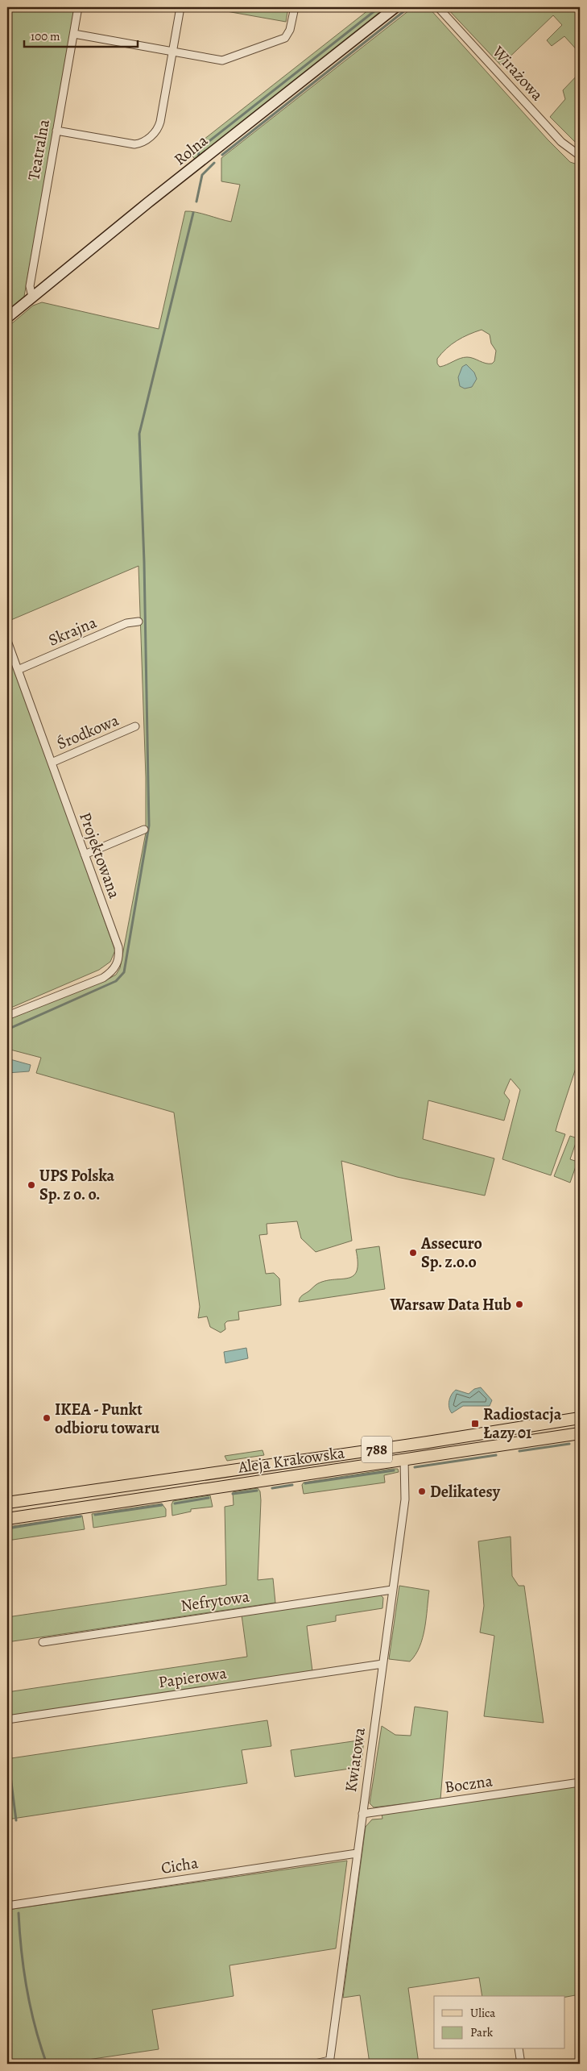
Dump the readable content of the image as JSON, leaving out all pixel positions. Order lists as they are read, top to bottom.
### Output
{
  "streets": {
    "main road": ["788", "Aleja Krakowska"],
    "street": [
      "Wirażowa",
      "Teatralna",
      "Rolna",
      "Skrajna",
      "Środkowa",
      "Projektowana",
      "Nefrytowa",
      "Papierowa",
      "Kwiatowa",
      "Boczna",
      "Cicha"
    ]
  },
  "crossings": [
    ["Teatralna", "Rolna"],
    ["Skrajna", "Projektowana"],
    ["Środkowa", "Projektowana"],
    ["Aleja Krakowska", "Kwiatowa"],
    ["Nefrytowa", "Kwiatowa"],
    ["Papierowa", "Kwiatowa"],
    ["Kwiatowa", "Boczna"],
    ["Kwiatowa", "Cicha"]
  ],
  "places": {
    "other": [
      "UPS Polska Sp. z o. o.",
      "Assecuro Sp. z.o.o",
      "Warsaw Data Hub",
      "IKEA - Punkt odbioru towaru",
      "Delikatesy"
    ],
    "transit": ["Radiostacja Łazy 01"]
  },
  "legend": ["Ulica", "Park"],
  "scale_bar": "100 m"
}
